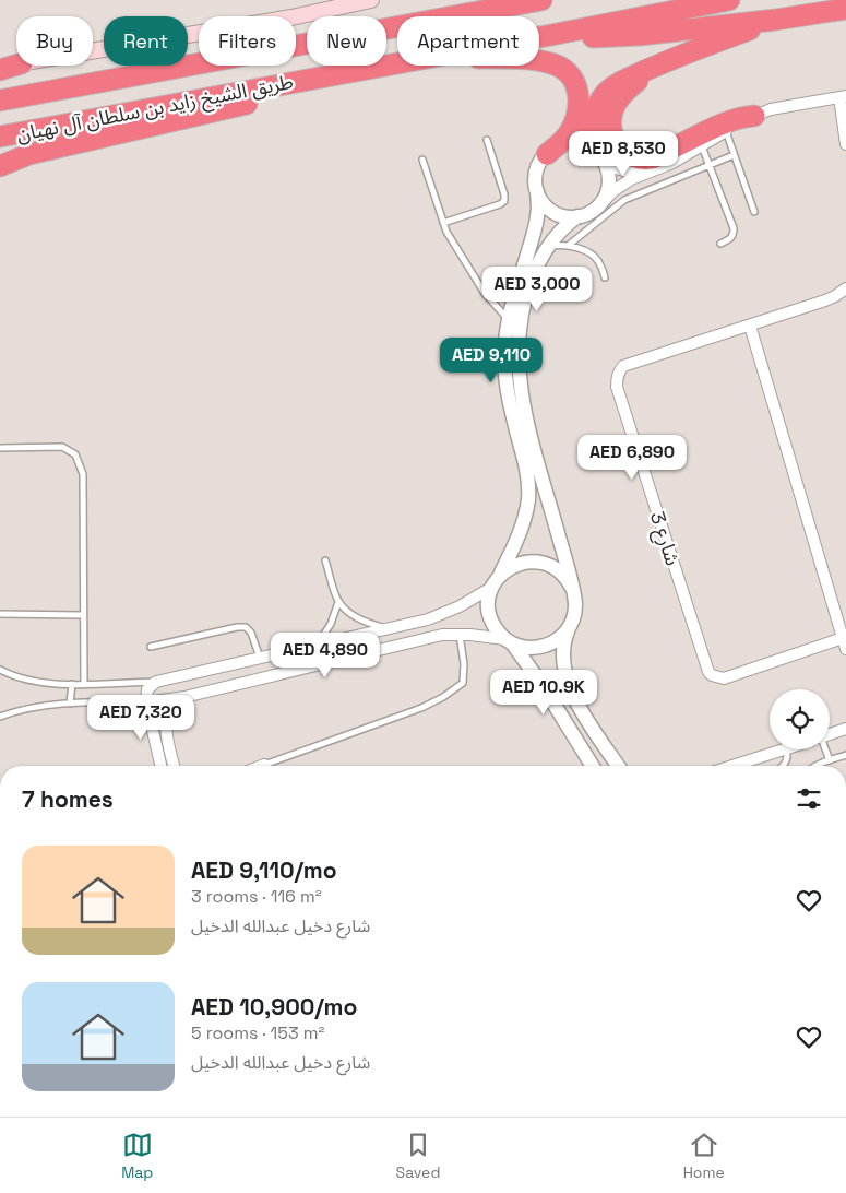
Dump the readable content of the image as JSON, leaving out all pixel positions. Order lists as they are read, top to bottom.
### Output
{
  "streets": {
    "highway": ["طريق الشيخ زايد بن سلطان آل نهيان"],
    "street": ["شارع 3"]
  },
  "page": {
    "chip": [
      "Buy",
      "Rent",
      "Filters",
      "New",
      "Apartment"
    ],
    "price": [
      "AED 8,530",
      "AED 3,000",
      "AED 9,110",
      "AED 6,890",
      "AED 4,890",
      "AED 10.9K",
      "AED 7,320"
    ],
    "heading": "7 homes",
    "list": [
      {
        "name": "AED 9,110/mo",
        "note": "3 rooms · 116 m² · شارع دخيل عبدالله الدخيل"
      },
      {
        "name": "AED 10,900/mo",
        "note": "5 rooms · 153 m² · شارع دخيل عبدالله الدخيل"
      }
    ],
    "tabs": ["Map", "Saved", "Home"]
  }
}
